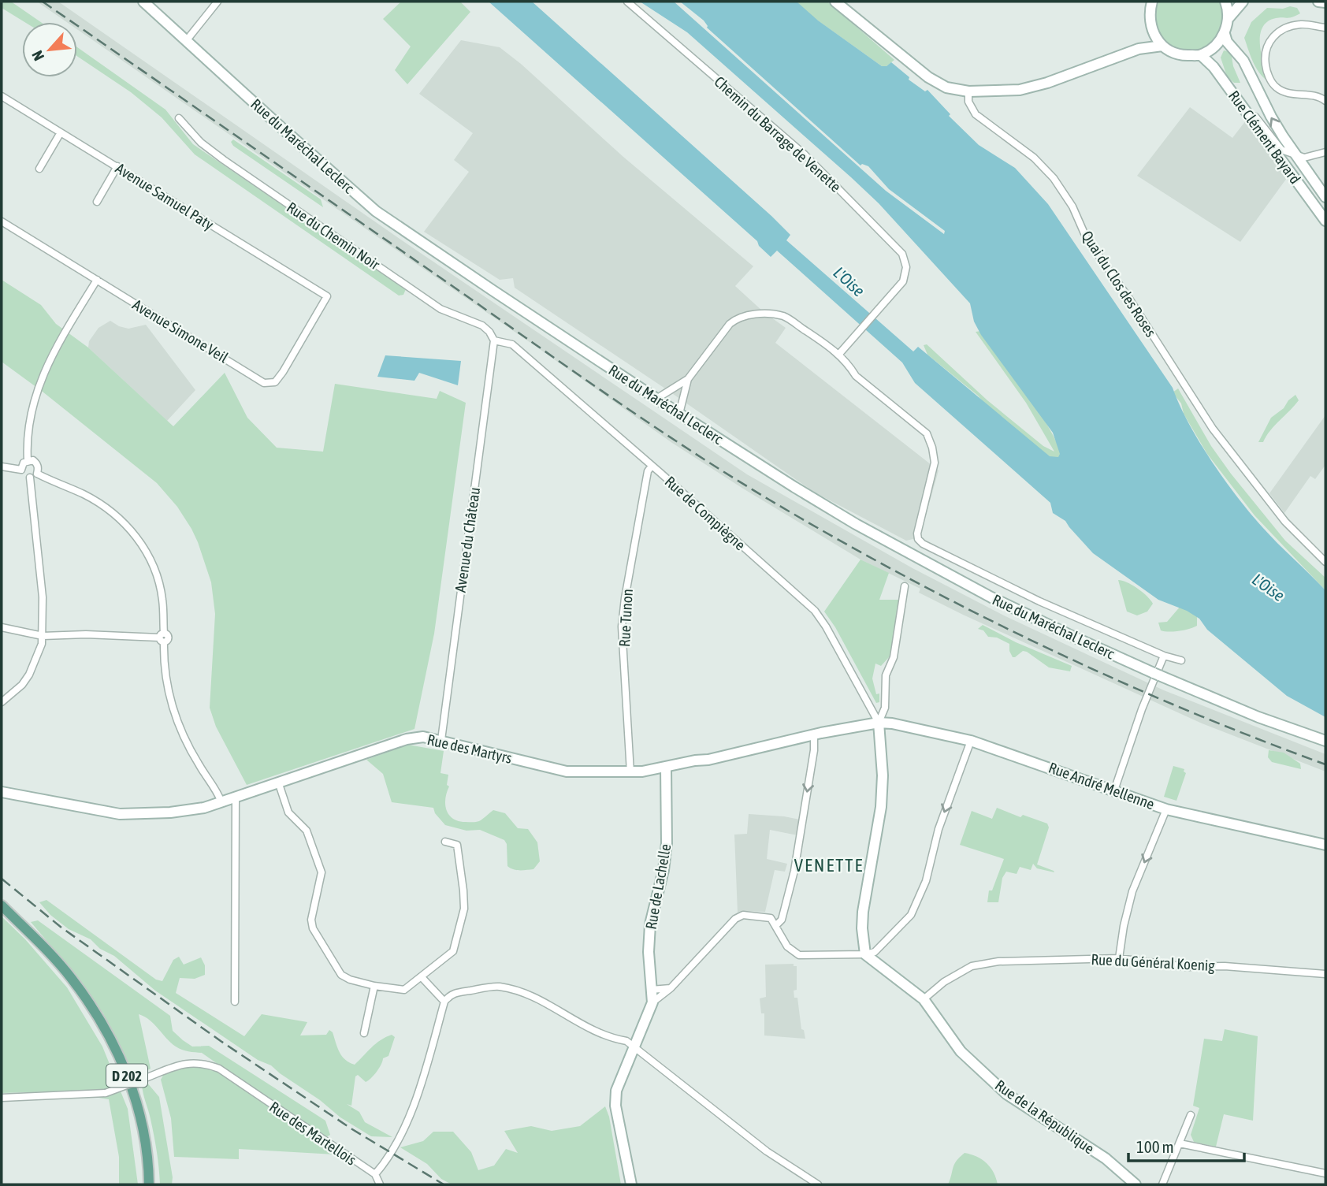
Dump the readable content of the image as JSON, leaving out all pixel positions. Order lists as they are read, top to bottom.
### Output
{
  "streets": {
    "main road": ["D 202"],
    "street": [
      "Chemin du Barrage de Venette",
      "Rue Clément Bayard",
      "Rue du Maréchal Leclerc",
      "Avenue Samuel Paty",
      "Rue du Chemin Noir",
      "Quai du Clos des Roses",
      "Avenue Simone Veil",
      "Rue de Compiègne",
      "Avenue du Château",
      "Rue Tunon",
      "Rue des Martyrs",
      "Rue André Mellenne",
      "Rue de Lachelle",
      "Rue du Général Koenig",
      "Rue de la République",
      "Rue des Martellois"
    ]
  },
  "crossings": [
    ["Avenue Samuel Paty", "Avenue Simone Veil"],
    ["Rue du Chemin Noir", "Rue de Compiègne"],
    ["Rue du Chemin Noir", "Avenue du Château"],
    ["Rue de Compiègne", "Avenue du Château"],
    ["Rue de Compiègne", "Rue Tunon"],
    ["Rue de Compiègne", "Rue des Martyrs"],
    ["Rue de Compiègne", "Rue André Mellenne"],
    ["Avenue du Château", "Rue des Martyrs"],
    ["Rue Tunon", "Rue des Martyrs"],
    ["Rue des Martyrs", "Rue André Mellenne"],
    ["Rue des Martyrs", "Rue de Lachelle"],
    ["Rue du Général Koenig", "Rue de la République"]
  ],
  "districts": ["VENETTE"],
  "water": ["L'Oise"],
  "scale_bar": "100 m",
  "north": "bottom left"
}
